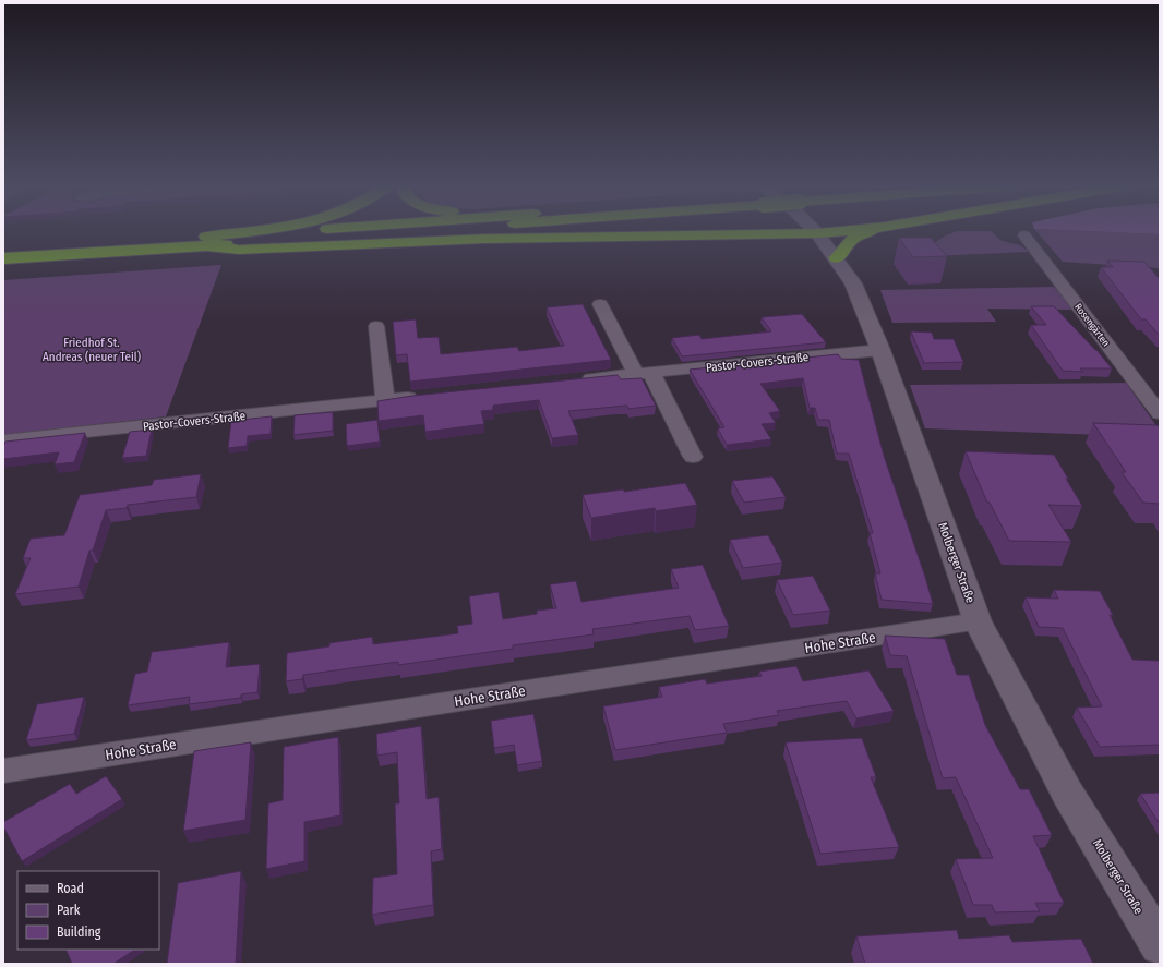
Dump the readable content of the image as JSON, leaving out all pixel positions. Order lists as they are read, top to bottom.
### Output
{
  "streets": {
    "street": [
      "Rosengärten",
      "Pastor-Covers-Straße",
      "Molberger Straße",
      "Hohe Straße"
    ]
  },
  "crossings": [
    ["Pastor-Covers-Straße", "Molberger Straße"],
    ["Molberger Straße", "Hohe Straße"]
  ],
  "parks": ["Friedhof St. Andreas (neuer Teil)"],
  "legend": ["Road", "Park", "Building"]
}
